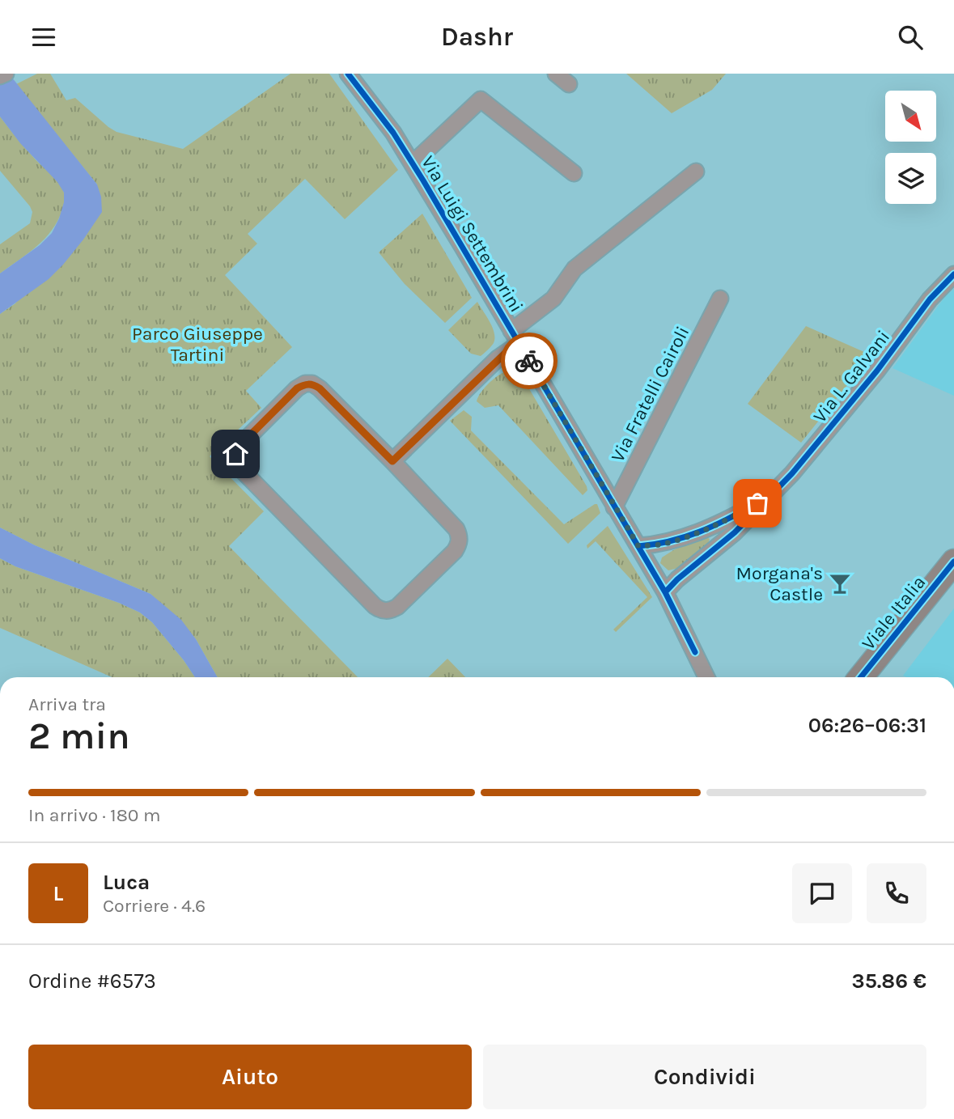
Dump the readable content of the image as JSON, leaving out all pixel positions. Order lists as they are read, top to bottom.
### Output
{
  "streets": {
    "main road": ["Viale Italia"],
    "street": ["Via Luigi Settembrini", "Via L. Galvani", "Via Fratelli Cairoli"]
  },
  "crossings": [
    ["Via Luigi Settembrini", "Via L. Galvani"],
    ["Via Luigi Settembrini", "Via Fratelli Cairoli"]
  ],
  "parks": ["Parco Giuseppe Tartini"],
  "places": {
    "bar": ["Morgana's Castle"]
  },
  "north": "bottom right",
  "page": {
    "header": "Dashr",
    "heading": ["2 min", "Arriva tra", "06:26–06:31"],
    "panel": [
      "Luca",
      "Corriere · 4.6",
      "Ordine #6573",
      "35.86 €"
    ],
    "bar": "In arrivo · 180 m",
    "round": "L",
    "buttons": ["Aiuto", "Condividi"]
  }
}
